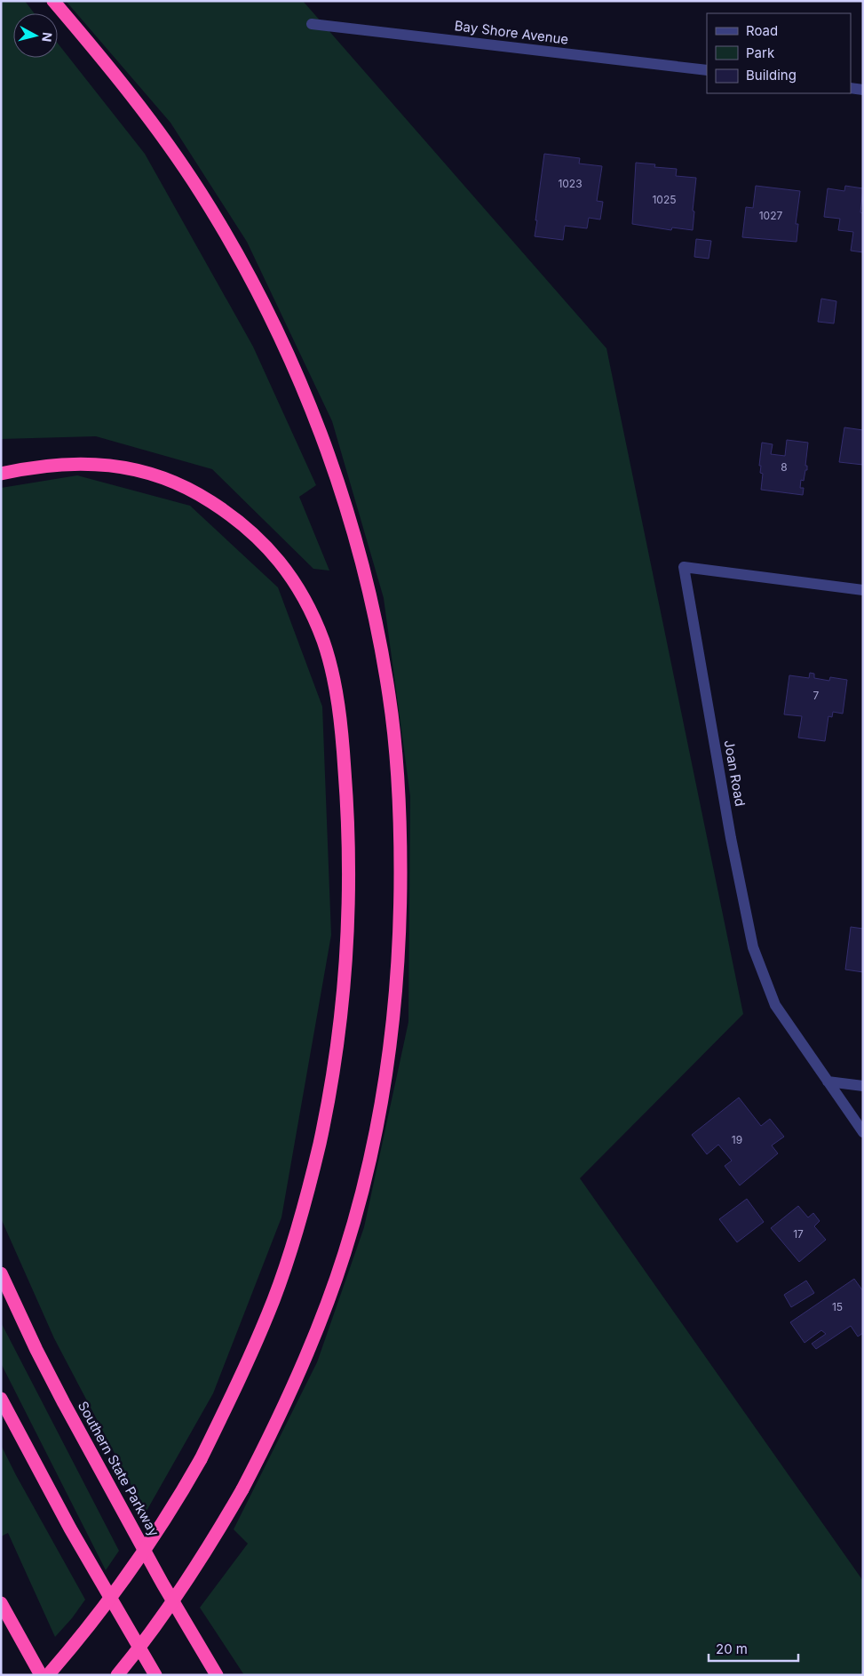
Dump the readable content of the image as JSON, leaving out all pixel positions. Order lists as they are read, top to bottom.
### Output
{
  "streets": {
    "highway": ["Southern State Parkway"],
    "street": ["Bay Shore Avenue", "Joan Road"]
  },
  "house_numbers": [
    "1023",
    "1025",
    "1027",
    "8",
    "7",
    "19",
    "17",
    "15"
  ],
  "legend": ["Road", "Park", "Building"],
  "scale_bar": "20 m",
  "north": "right"
}
